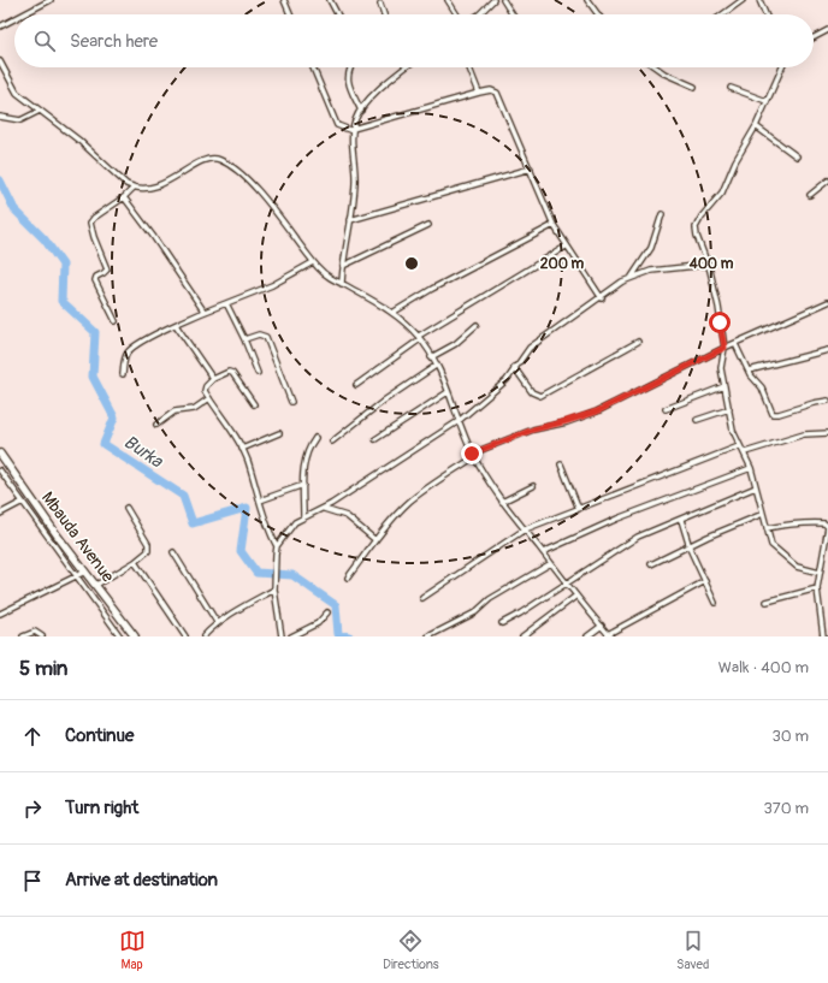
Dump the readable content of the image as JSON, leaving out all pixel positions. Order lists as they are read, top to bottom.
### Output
{
  "streets": {
    "street": ["Mbauda Avenue"]
  },
  "water": ["Burka"],
  "page": {
    "search": "Search here",
    "heading": ["5 min", "Walk · 400 m"],
    "list": [
      ["Continue", "30 m"],
      ["Turn right", "370 m"],
      "Arrive at destination"
    ],
    "nav": ["Map", "Directions", "Saved"]
  },
  "rings": ["200 m", "400 m"]
}
